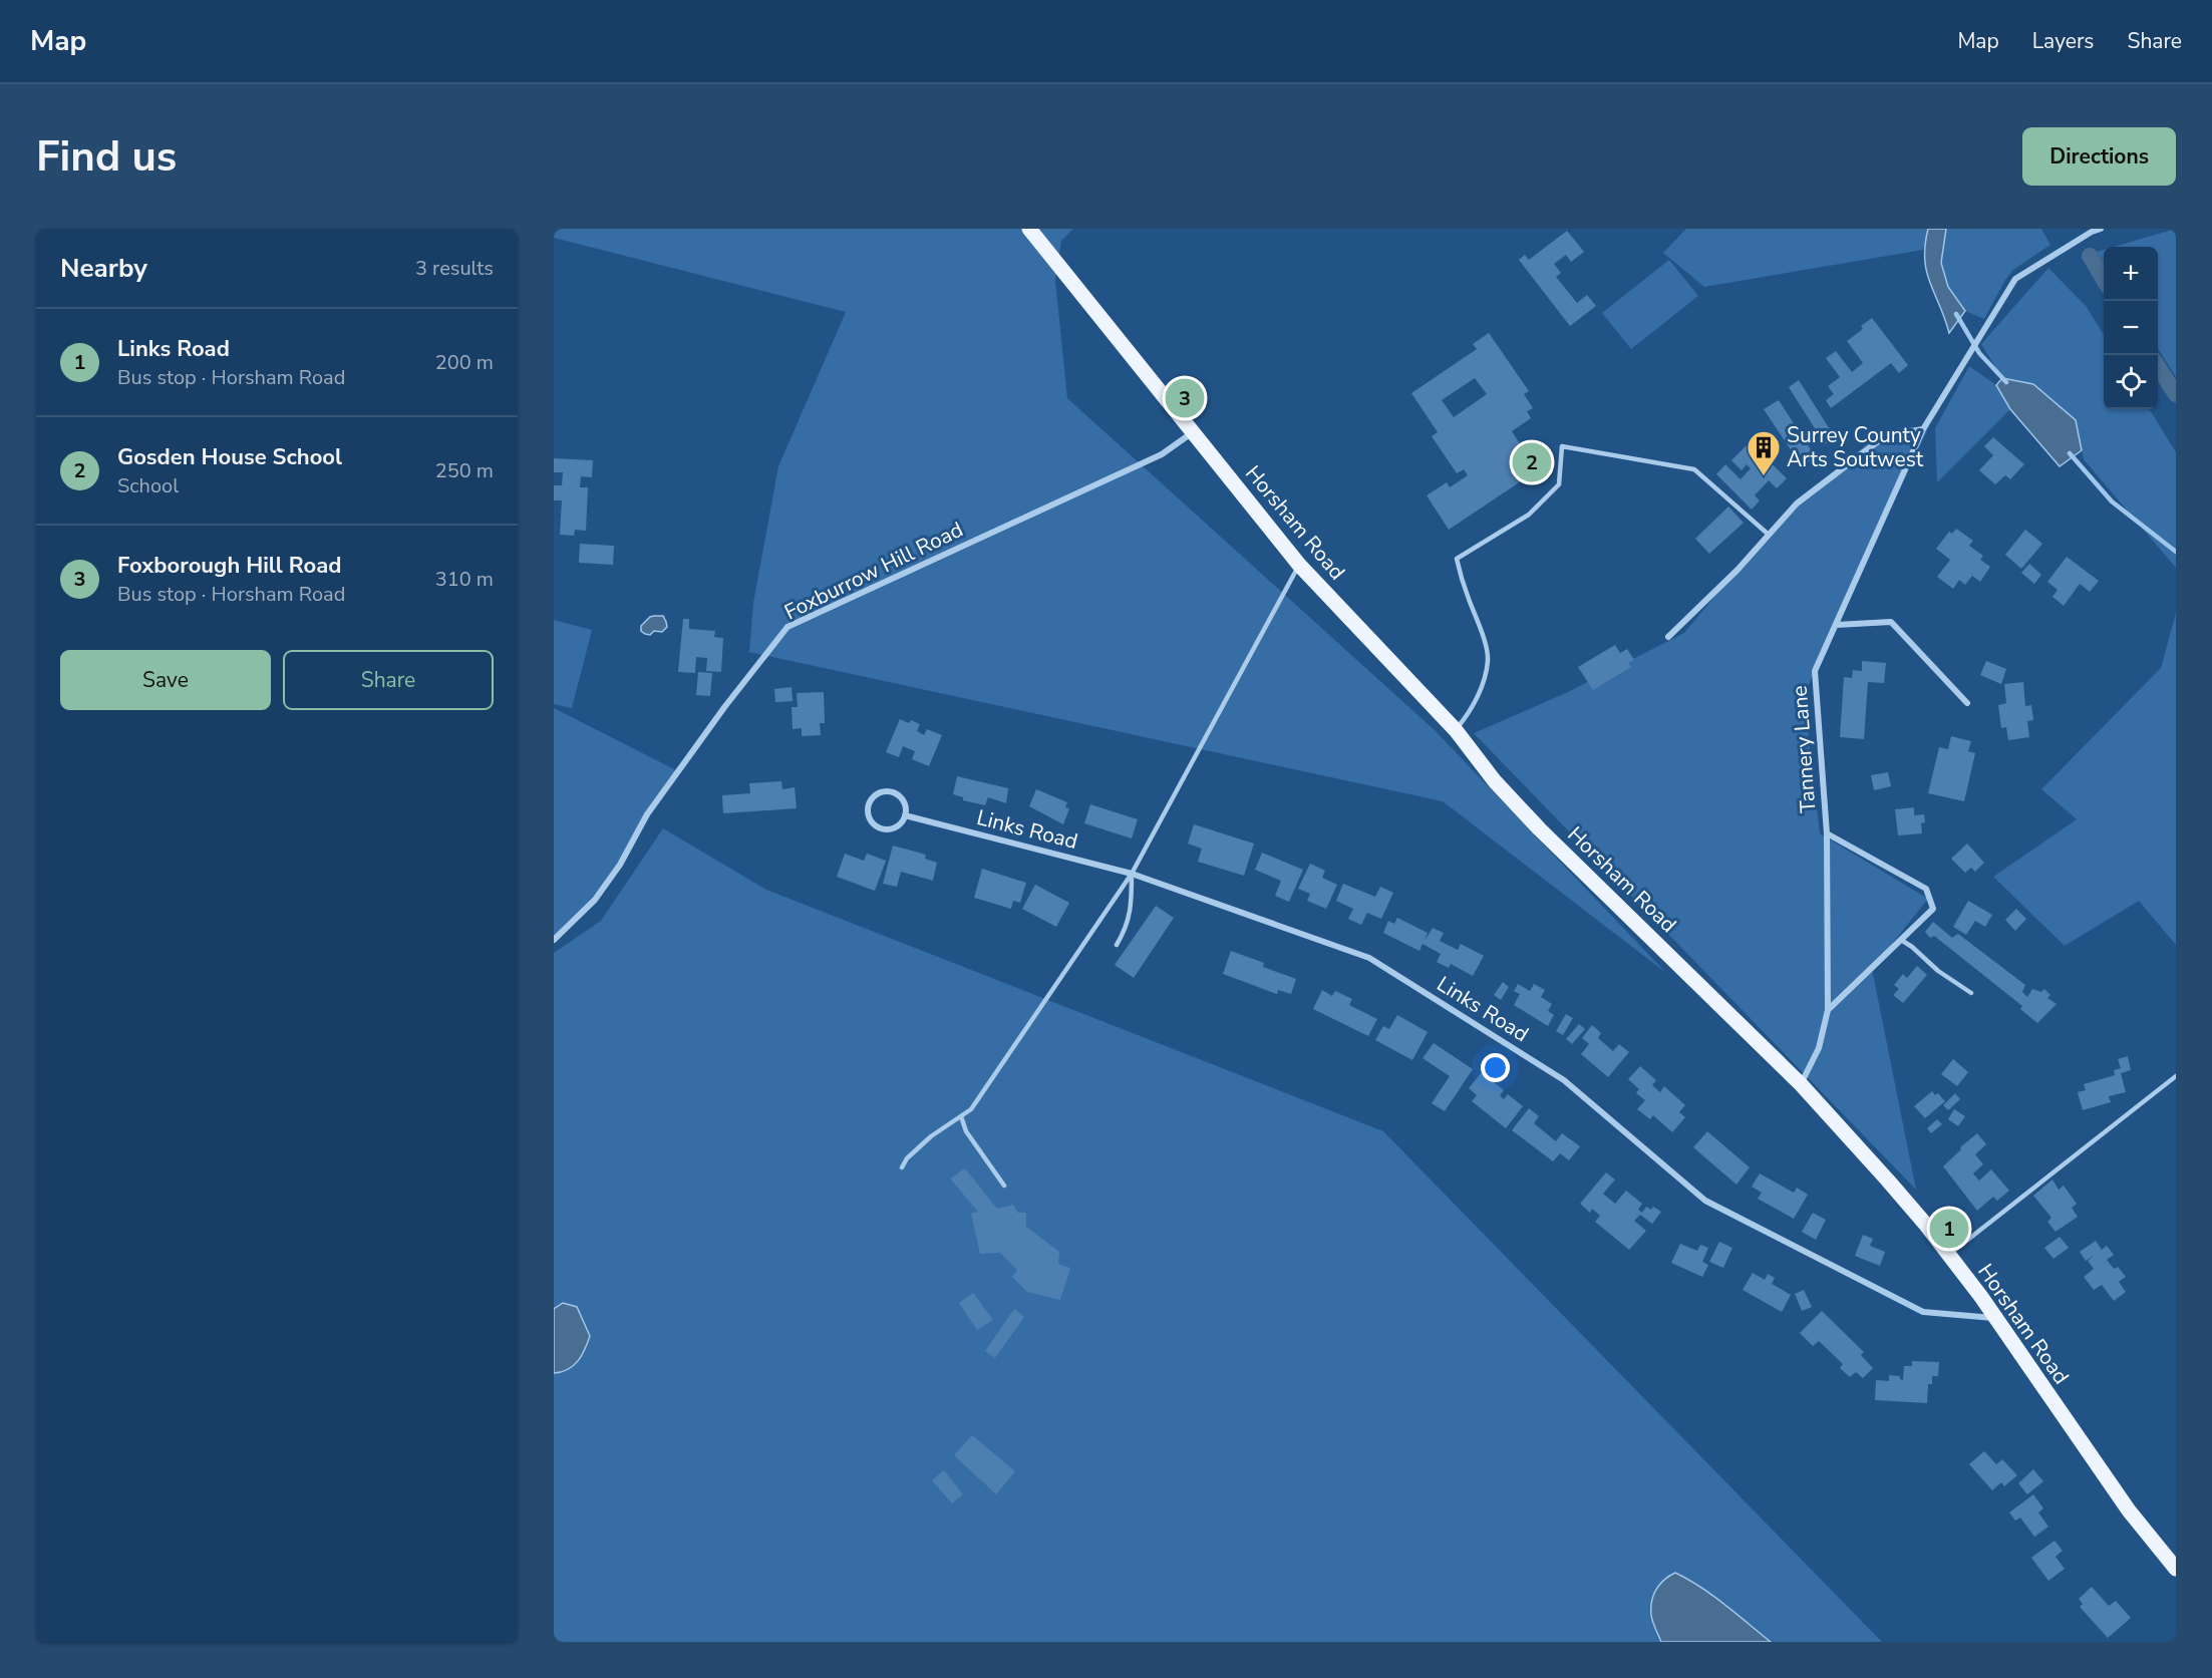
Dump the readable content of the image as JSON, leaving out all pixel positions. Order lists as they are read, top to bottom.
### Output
{
  "streets": {
    "main road": ["Horsham Road"],
    "street": ["Foxburrow Hill Road", "Tannery Lane", "Links Road"]
  },
  "crossings": [
    ["Horsham Road", "Foxburrow Hill Road"],
    ["Horsham Road", "Tannery Lane"],
    ["Horsham Road", "Links Road"]
  ],
  "places": {
    "building": ["Surrey County Arts Soutwest"]
  },
  "page": {
    "header": "Map",
    "nav": ["Map", "Layers", "Share"],
    "buttons": [
      "Directions",
      ["Save", "Share"]
    ],
    "title": "Find us",
    "heading": ["Nearby", "3 results"],
    "map_buttons": ["+", "−"],
    "list": [
      {
        "mark": "1",
        "name": "Links Road",
        "note": "Bus stop · Horsham Road",
        "value": "200 m"
      },
      {
        "mark": "2",
        "name": "Gosden House School",
        "note": "School",
        "value": "250 m"
      },
      {
        "mark": "3",
        "name": "Foxborough Hill Road",
        "note": "Bus stop · Horsham Road",
        "value": "310 m"
      }
    ],
    "pins": ["3", "2", "1"]
  }
}
